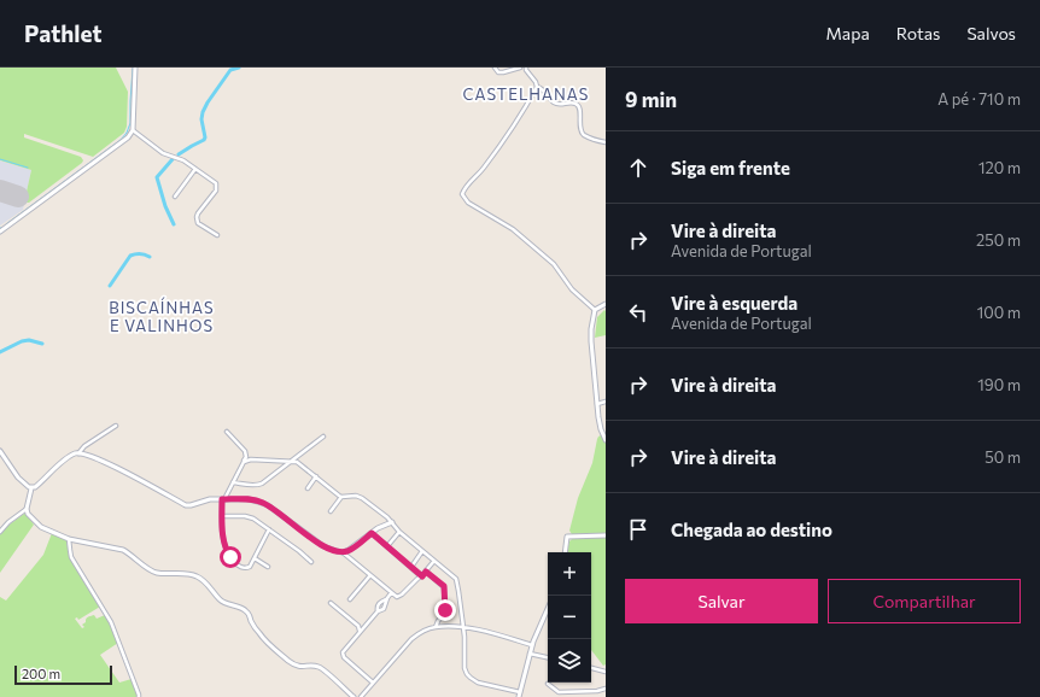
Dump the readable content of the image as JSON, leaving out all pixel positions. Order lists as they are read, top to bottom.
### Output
{
  "districts": ["CASTELHANAS", "BISCAÍNHAS E VALINHOS"],
  "scale_bar": "200 m",
  "page": {
    "header": "Pathlet",
    "nav": ["Mapa", "Rotas", "Salvos"],
    "heading": ["9 min", "A pé · 710 m"],
    "list": [
      ["Siga em frente", "120 m"],
      ["Vire à direita", "Avenida de Portugal", "250 m"],
      ["Vire à esquerda", "Avenida de Portugal", "100 m"],
      ["Vire à direita", "190 m"],
      ["Vire à direita", "50 m"],
      "Chegada ao destino"
    ],
    "map_buttons": ["+", "−"],
    "buttons": ["Salvar", "Compartilhar"],
    "scale": "200 m"
  }
}
